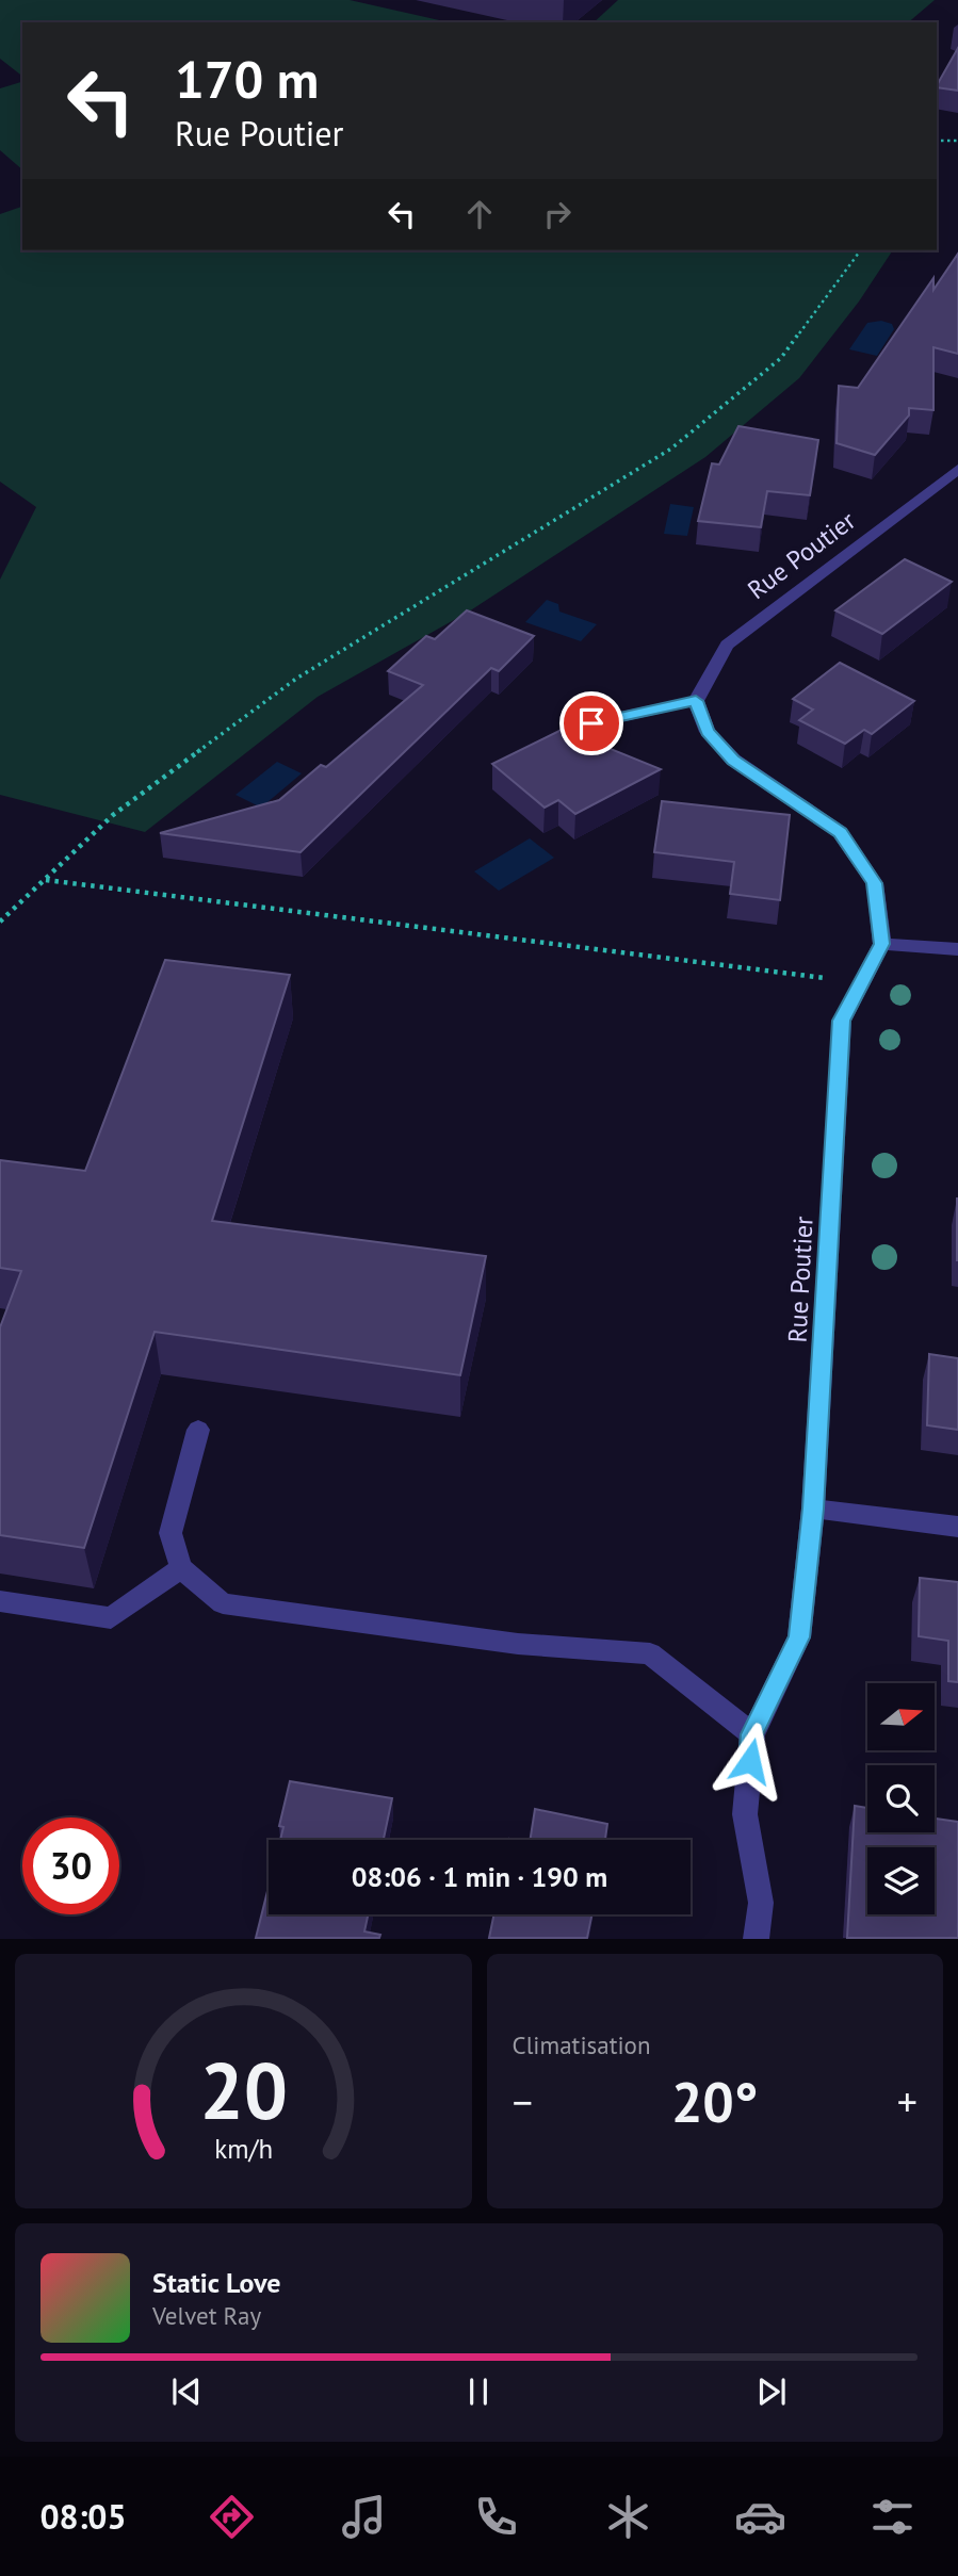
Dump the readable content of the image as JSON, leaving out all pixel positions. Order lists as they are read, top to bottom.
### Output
{
  "streets": {
    "street": ["Rue Poutier"]
  },
  "north": "right",
  "page": {
    "turn": ["170 m", "Rue Poutier"],
    "limit": "30",
    "trip": "08:06 · 1 min · 190 m",
    "tile": "Climatisation",
    "heat": ["−", "20°", "+"],
    "song": ["Static Love", "Velvet Ray"],
    "tabs": "08:05",
    "gauge": ["20", "km/h"]
  }
}
